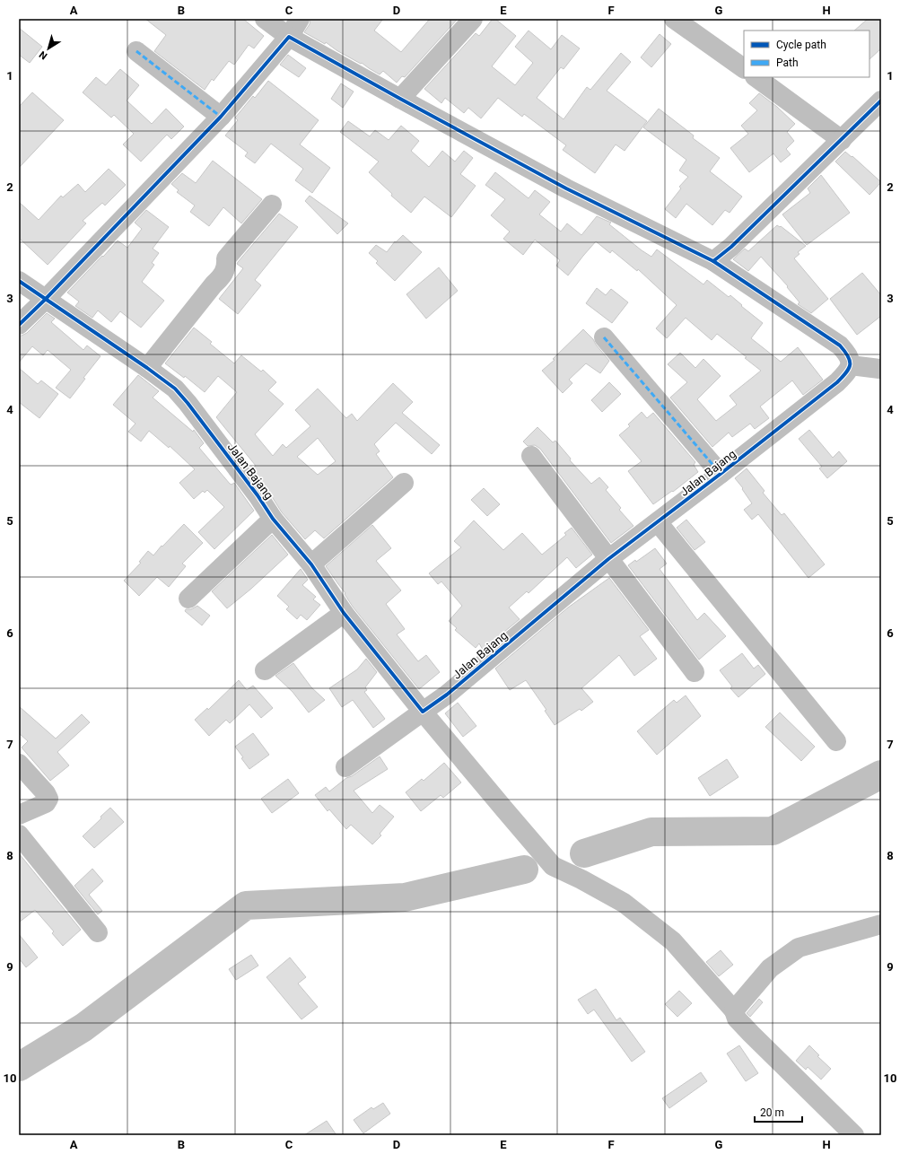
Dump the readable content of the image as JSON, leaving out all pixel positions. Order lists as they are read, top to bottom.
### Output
{
  "streets": {
    "street": ["Jalan Bajang"]
  },
  "legend": ["Cycle path", "Path"],
  "scale_bar": "20 m",
  "north": "bottom left",
  "grid": {
    "columns": [
      "A",
      "B",
      "C",
      "D",
      "E",
      "F",
      "G",
      "H"
    ],
    "rows": [
      "1",
      "2",
      "3",
      "4",
      "5",
      "6",
      "7",
      "8",
      "9",
      "10"
    ]
  }
}
